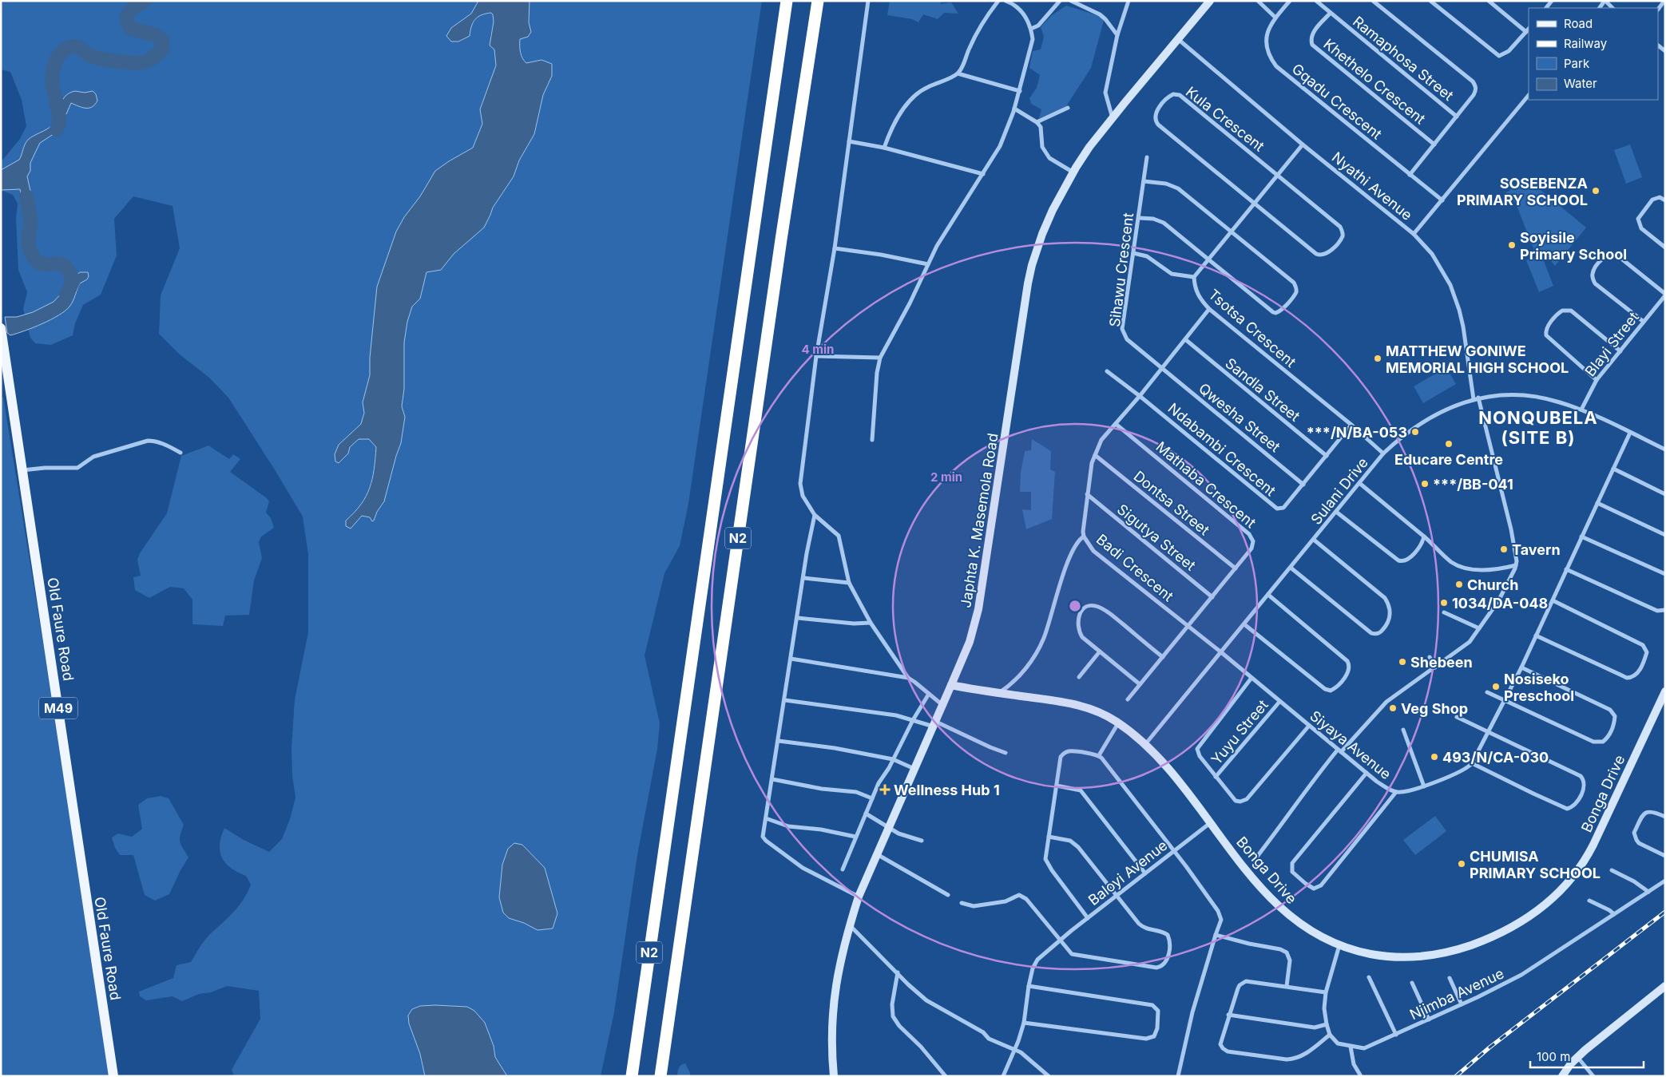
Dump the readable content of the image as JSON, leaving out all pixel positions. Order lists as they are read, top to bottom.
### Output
{
  "streets": {
    "highway": ["N2"],
    "main road": [
      "Japhta K. Masemola Road",
      "Old Faure Road",
      "M49",
      "Bonga Drive"
    ],
    "street": [
      "Ramaphosa Street",
      "Khethelo Crescent",
      "Gqadu Crescent",
      "Kula Crescent",
      "Nyathi Avenue",
      "Sihawu Crescent",
      "Tsotsa Crescent",
      "Blayi Street",
      "Sandla Street",
      "Qwesha Street",
      "Ndabambi Crescent",
      "Mathaba Crescent",
      "Sulani Drive",
      "Dontsa Street",
      "Sigutya Street",
      "Badi Crescent",
      "Yuyu Street",
      "Siyaya Avenue",
      "Baloyi Avenue",
      "Njimba Avenue"
    ]
  },
  "crossings": [
    ["Ramaphosa Street", "Khethelo Crescent"],
    ["Nyathi Avenue", "Sulani Drive"],
    ["Nyathi Avenue", "Japhta K. Masemola Road"],
    ["Sihawu Crescent", "Qwesha Street"],
    ["Sihawu Crescent", "Badi Crescent"],
    ["Tsotsa Crescent", "Ndabambi Crescent"],
    ["Tsotsa Crescent", "Sulani Drive"],
    ["Tsotsa Crescent", "Badi Crescent"],
    ["Blayi Street", "Sulani Drive"],
    ["Sandla Street", "Ndabambi Crescent"],
    ["Sandla Street", "Badi Crescent"],
    ["Qwesha Street", "Ndabambi Crescent"],
    ["Qwesha Street", "Badi Crescent"],
    ["Ndabambi Crescent", "Badi Crescent"],
    ["Mathaba Crescent", "Dontsa Street"],
    ["Mathaba Crescent", "Sigutya Street"],
    ["Mathaba Crescent", "Badi Crescent"],
    ["Sulani Drive", "Badi Crescent"],
    ["Sulani Drive", "Siyaya Avenue"],
    ["Sulani Drive", "Bonga Drive"],
    ["Dontsa Street", "Badi Crescent"],
    ["Japhta K. Masemola Road", "Bonga Drive"],
    ["Sigutya Street", "Badi Crescent"],
    ["Badi Crescent", "Siyaya Avenue"],
    ["Yuyu Street", "Siyaya Avenue"],
    ["Bonga Drive", "Baloyi Avenue"]
  ],
  "districts": ["NONQUBELA (SITE B)"],
  "places": {
    "other": [
      "SOSEBENZA PRIMARY SCHOOL",
      "Soyisile Primary School",
      "MATTHEW GONIWE MEMORIAL HIGH SCHOOL",
      "***/N/BA-053",
      "Educare Centre",
      "***/BB-041",
      "Tavern",
      "Church",
      "1034/DA-048",
      "Shebeen",
      "Nosiseko Preschool",
      "Veg Shop",
      "493/N/CA-030",
      "CHUMISA PRIMARY SCHOOL"
    ],
    "health": ["Wellness Hub 1"]
  },
  "legend": [
    "Road",
    "Railway",
    "Park",
    "Water"
  ],
  "scale_bar": "100 m",
  "rings": ["4 min", "2 min"]
}
